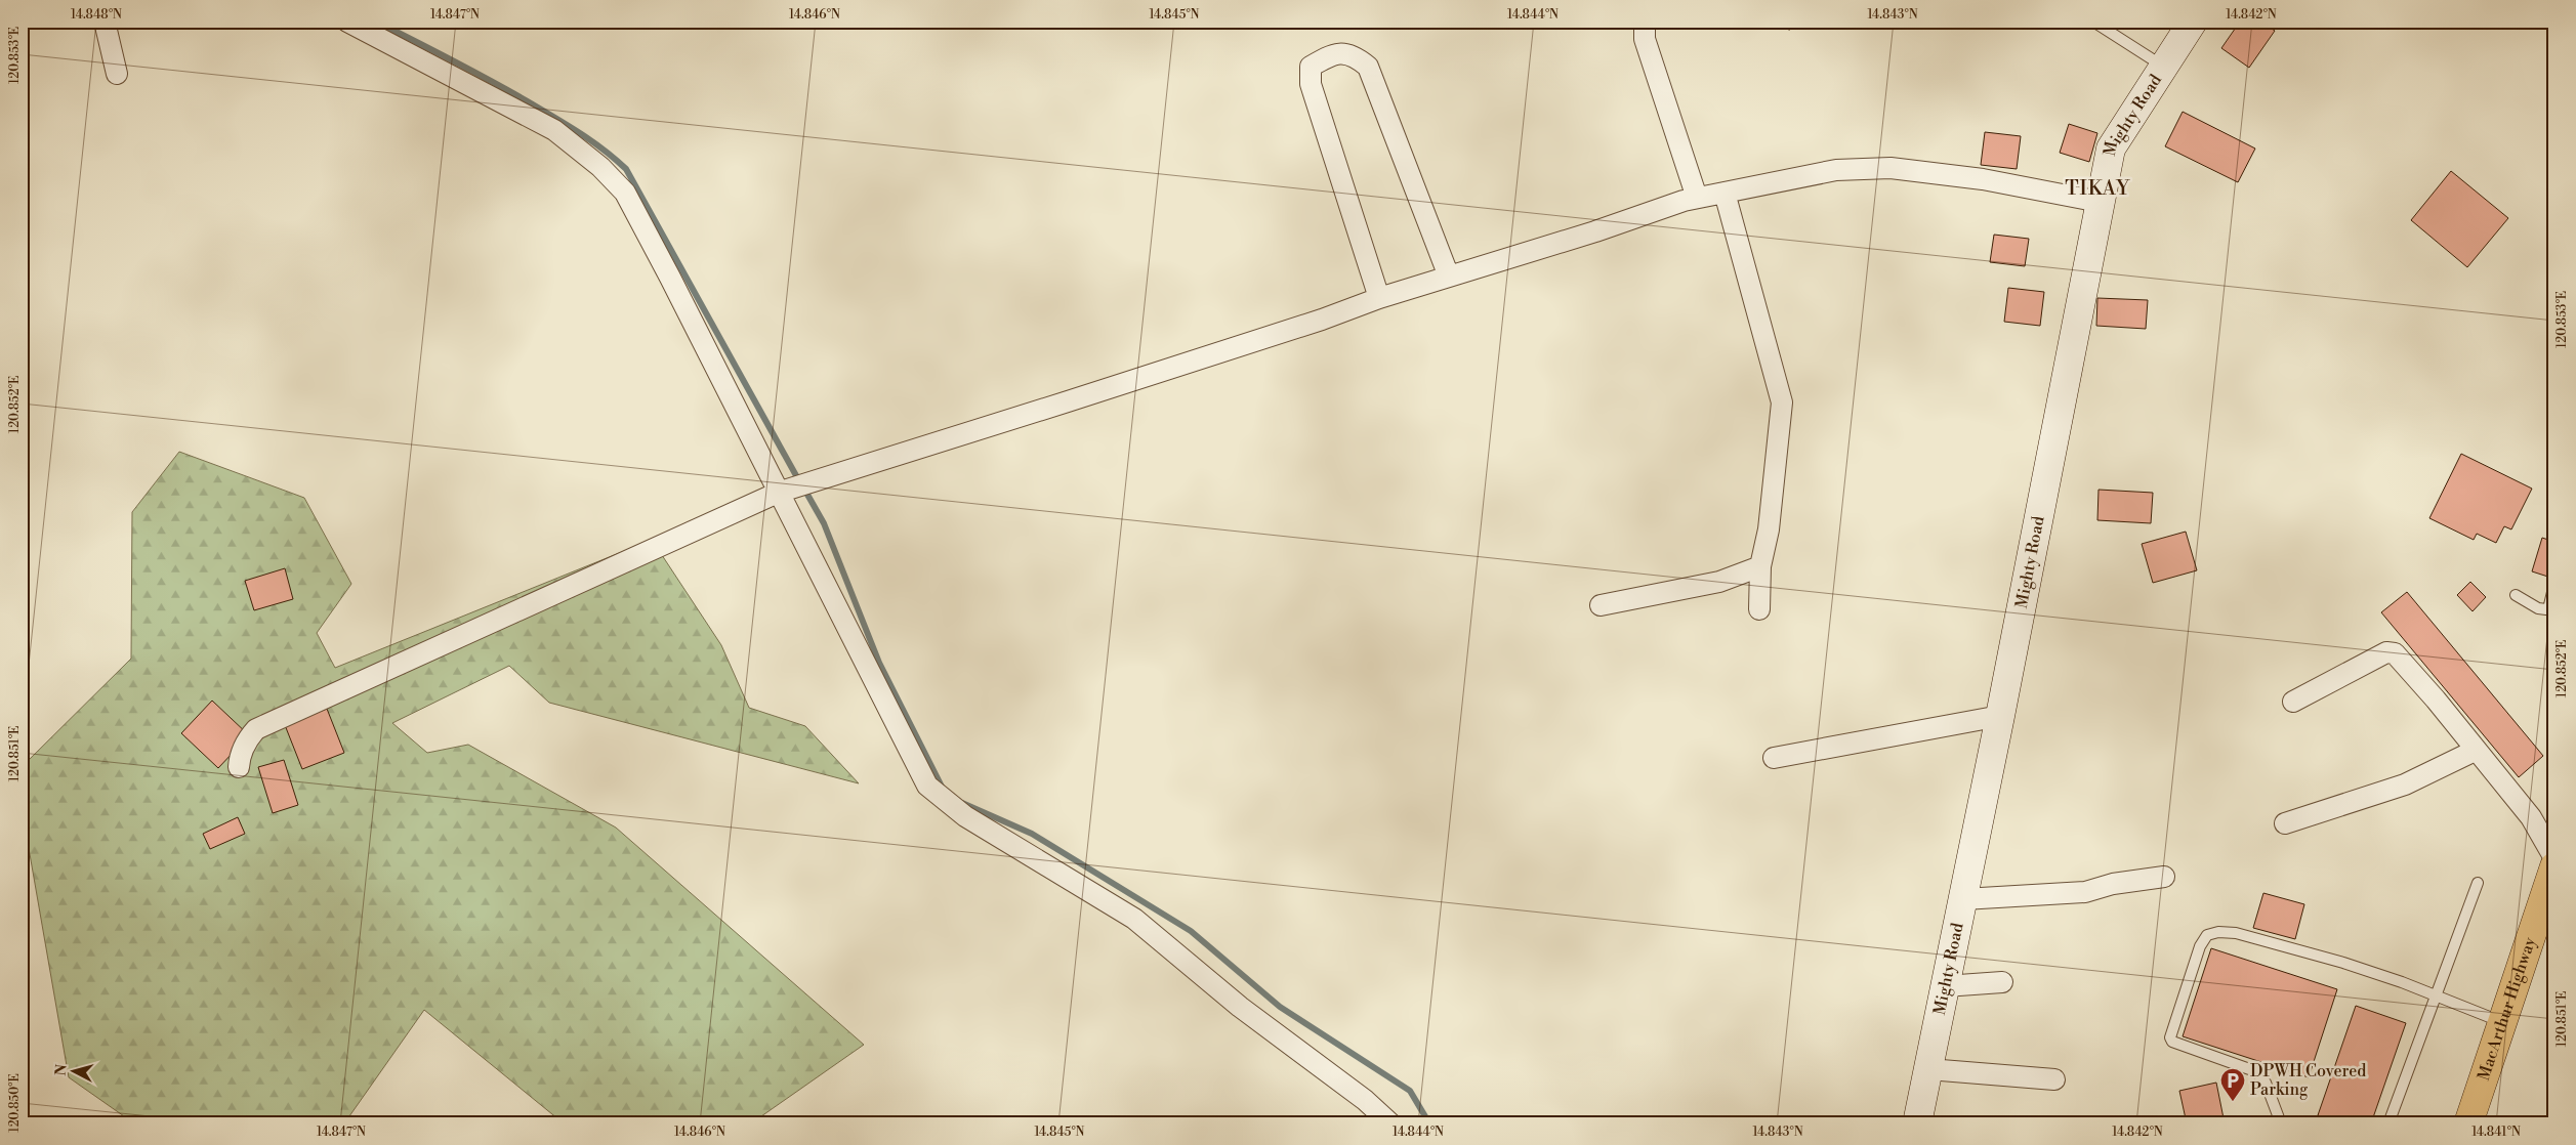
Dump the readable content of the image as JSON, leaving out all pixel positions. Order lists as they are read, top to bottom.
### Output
{
  "streets": {
    "highway": ["MacArthur Highway"],
    "street": ["Mighty Road"]
  },
  "districts": ["TIKAY"],
  "places": {
    "parking": ["DPWH Covered Parking"]
  },
  "north": "left",
  "coordinates": [
    "14.848°N",
    "14.847°N",
    "14.846°N",
    "14.845°N",
    "14.844°N",
    "14.843°N",
    "14.842°N",
    "120.853°E",
    "120.852°E",
    "120.851°E",
    "120.850°E",
    "14.841°N"
  ]
}
